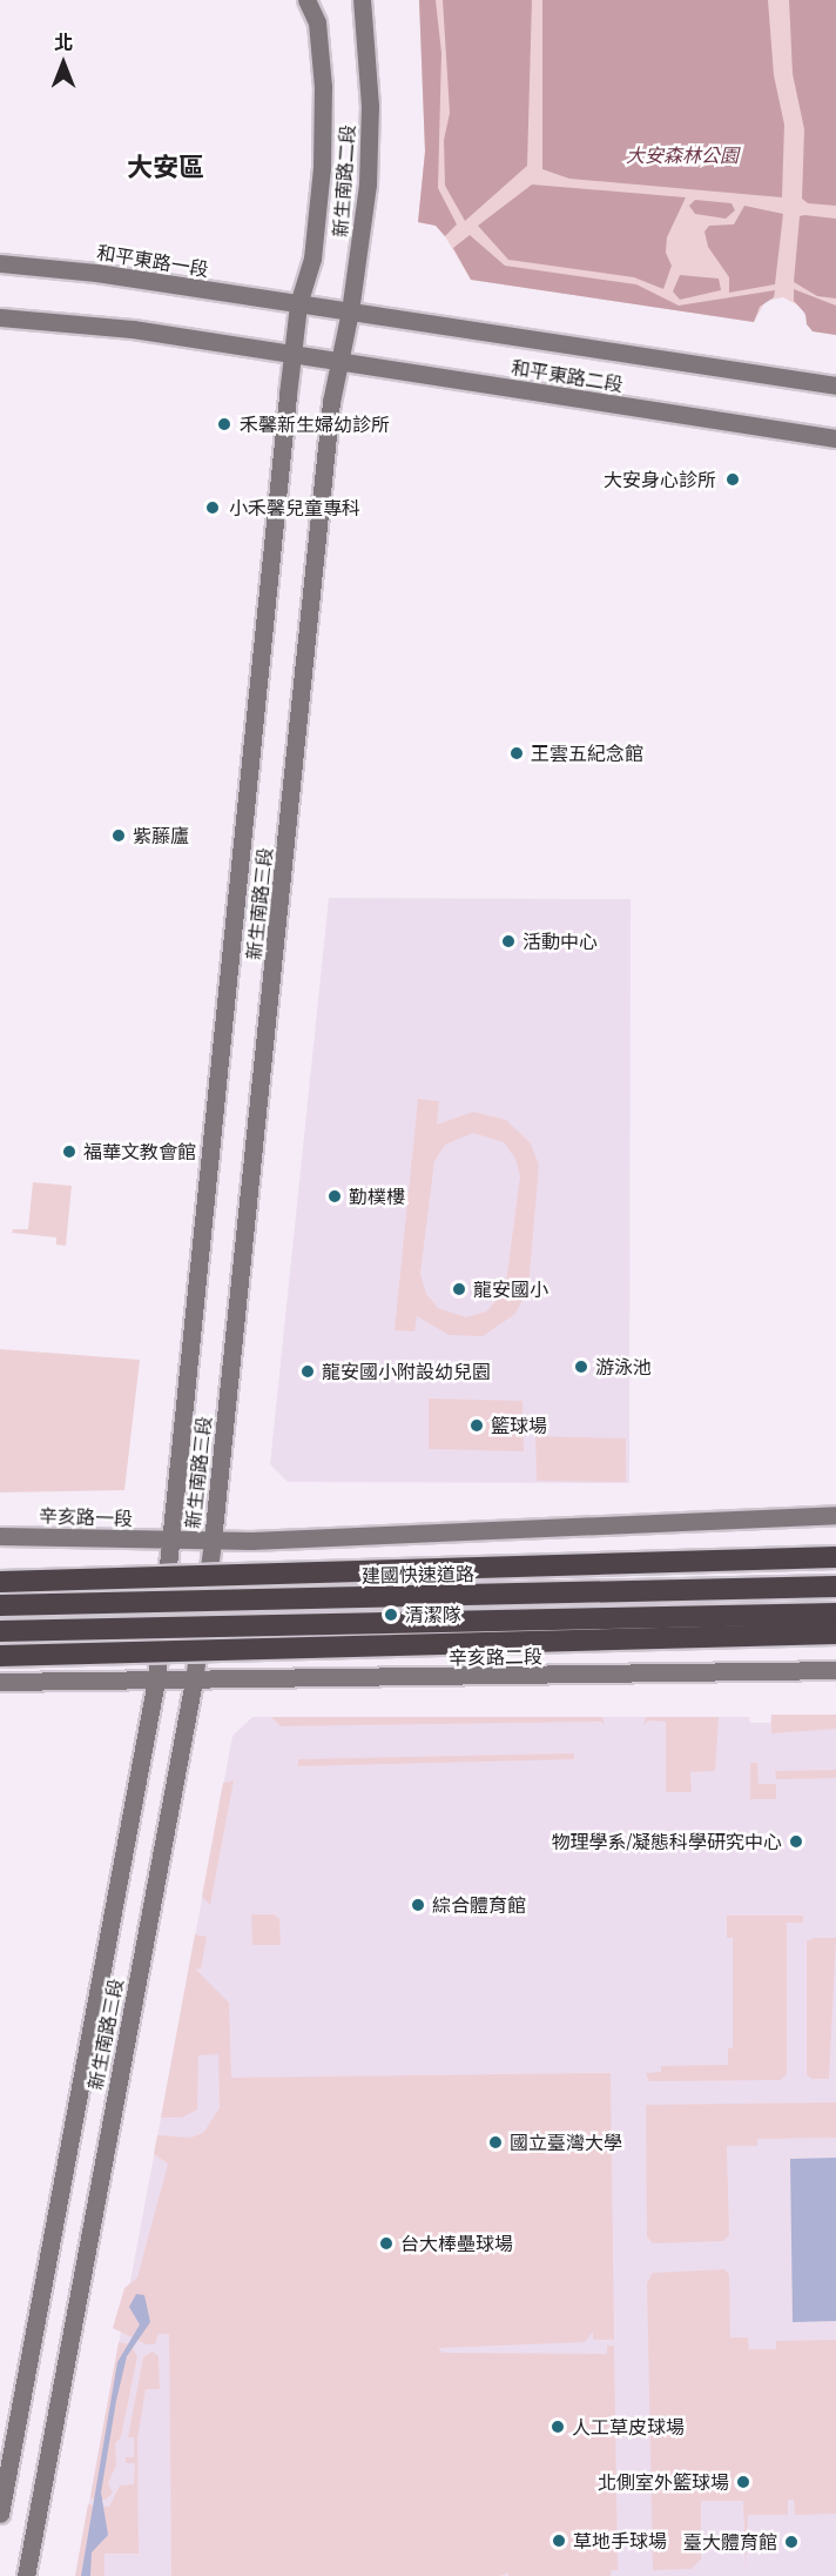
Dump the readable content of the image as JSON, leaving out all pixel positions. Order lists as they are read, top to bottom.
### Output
{
  "streets": {
    "highway": ["建國快速道路"],
    "main road": [
      "新生南路二段",
      "和平東路一段",
      "和平東路二段",
      "新生南路三段",
      "辛亥路一段",
      "辛亥路二段"
    ]
  },
  "crossings": [
    ["新生南路二段", "和平東路一段"],
    ["新生南路二段", "和平東路二段"],
    ["新生南路二段", "新生南路三段"],
    ["和平東路一段", "和平東路二段"],
    ["和平東路二段", "新生南路三段"],
    ["新生南路三段", "辛亥路一段"],
    ["新生南路三段", "辛亥路二段"]
  ],
  "districts": ["大安區"],
  "parks": ["大安森林公園"],
  "places": [
    "禾馨新生婦幼診所",
    "大安身心診所",
    "小禾馨兒童專科",
    "王雲五紀念館",
    "紫藤廬",
    "活動中心",
    "福華文教會館",
    "勤樸樓",
    "龍安國小",
    "游泳池",
    "龍安國小附設幼兒園",
    "籃球場",
    "清潔隊",
    "物理學系/凝態科學研究中心",
    "綜合體育館",
    "國立臺灣大學",
    "台大棒壘球場",
    "人工草皮球場",
    "北側室外籃球場",
    "草地手球場",
    "臺大體育館"
  ],
  "north": "top"
}
